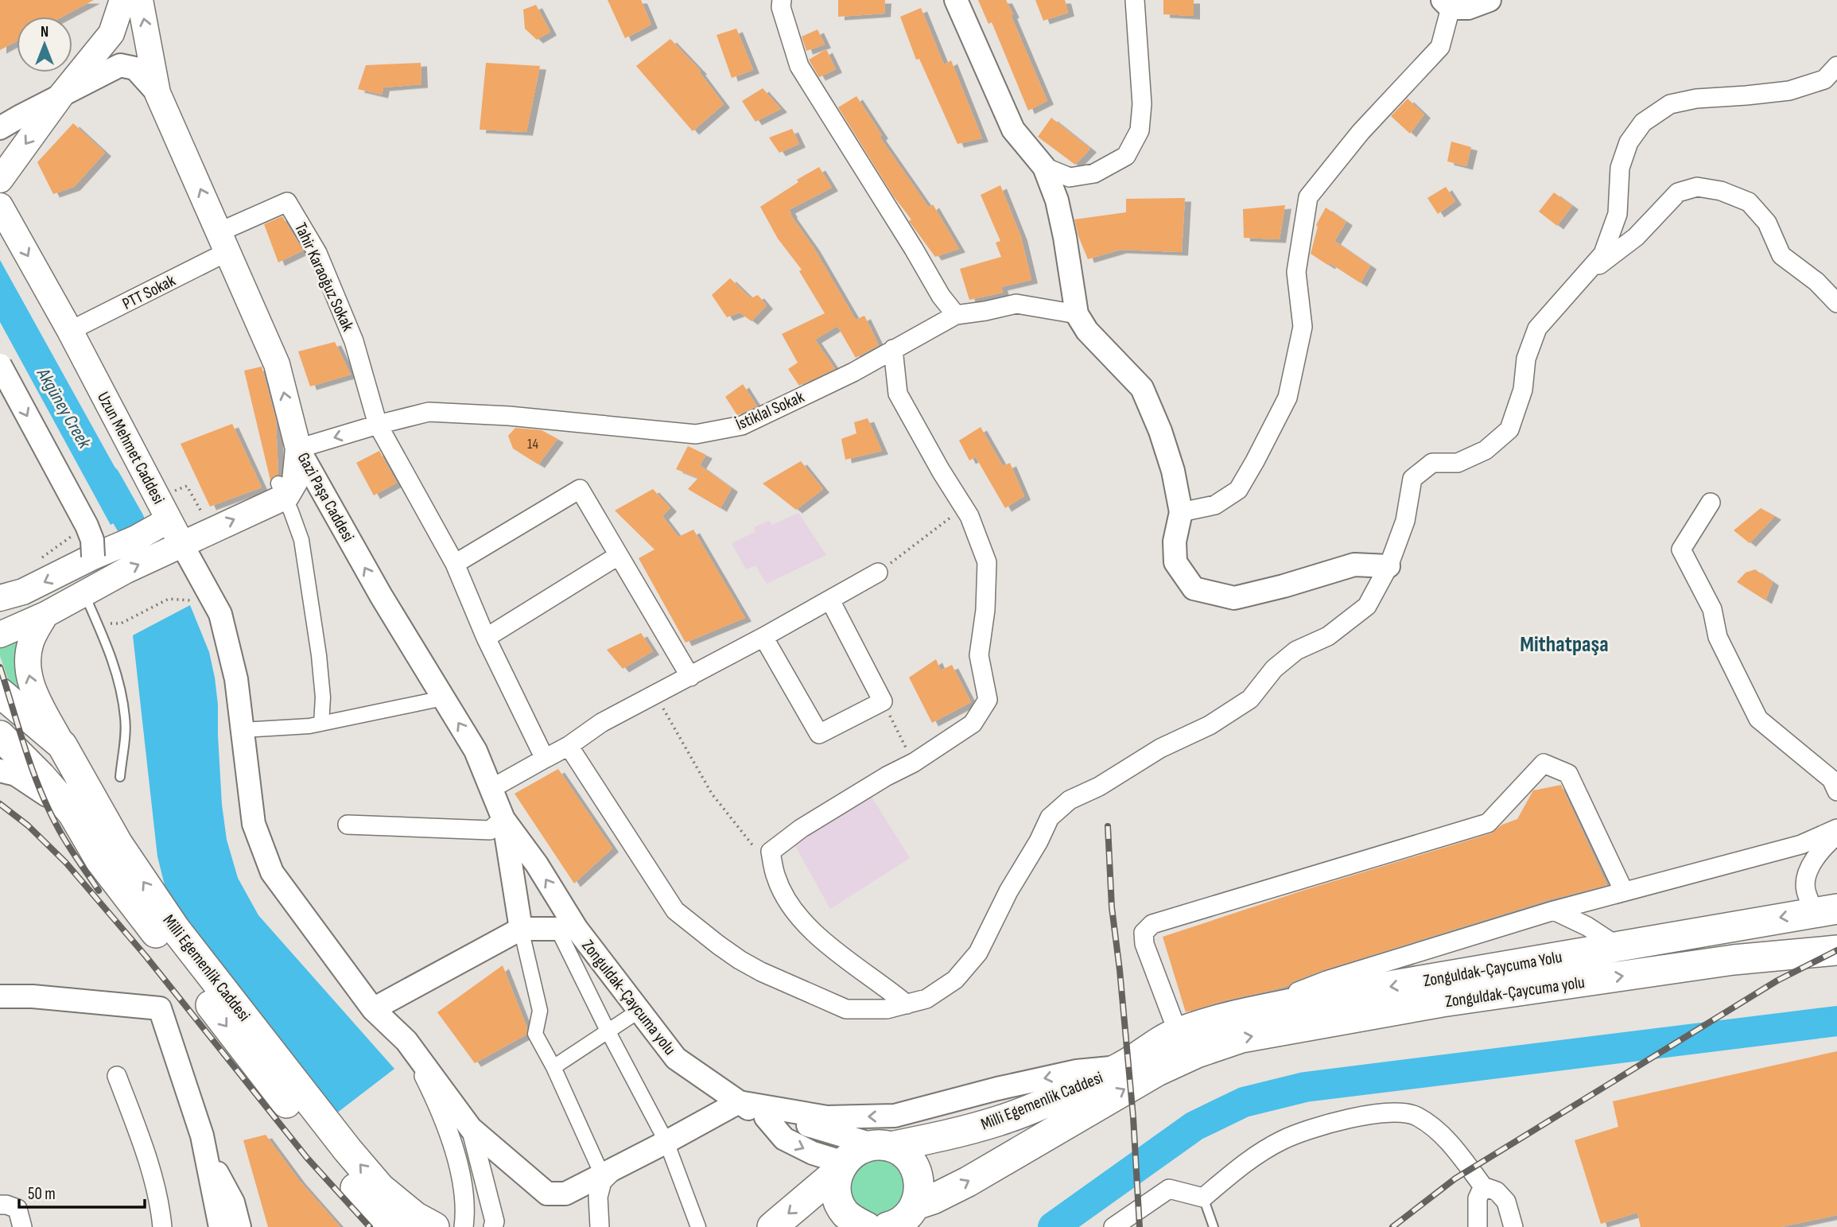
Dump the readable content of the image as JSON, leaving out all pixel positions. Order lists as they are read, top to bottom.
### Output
{
  "streets": {
    "highway": ["Milli Egemenlik Caddesi", "Zonguldak-Çaycuma Yolu", "Zonguldak-Çaycuma yolu"],
    "main road": ["Uzun Mehmet Caddesi", "Gazi Paşa Caddesi"],
    "street": ["Tahir Karaoğuz Sokak", "PTT Sokak", "İstiklal Sokak"]
  },
  "crossings": [
    ["Tahir Karaoğuz Sokak", "PTT Sokak"],
    ["Tahir Karaoğuz Sokak", "İstiklal Sokak"],
    ["Tahir Karaoğuz Sokak", "Gazi Paşa Caddesi"],
    ["PTT Sokak", "Uzun Mehmet Caddesi"],
    ["PTT Sokak", "Gazi Paşa Caddesi"],
    ["İstiklal Sokak", "Gazi Paşa Caddesi"],
    ["Gazi Paşa Caddesi", "Zonguldak-Çaycuma yolu"],
    ["Milli Egemenlik Caddesi", "Zonguldak-Çaycuma Yolu"],
    ["Milli Egemenlik Caddesi", "Zonguldak-Çaycuma yolu"],
    ["Zonguldak-Çaycuma Yolu", "Zonguldak-Çaycuma yolu"]
  ],
  "one_way": ["Uzun Mehmet Caddesi", "Gazi Paşa Caddesi", "Zonguldak-Çaycuma Yolu"],
  "districts": ["Mithatpaşa"],
  "water": ["Akgüney Creek"],
  "house_numbers": ["14"],
  "scale_bar": "50 m",
  "north": "top"
}
